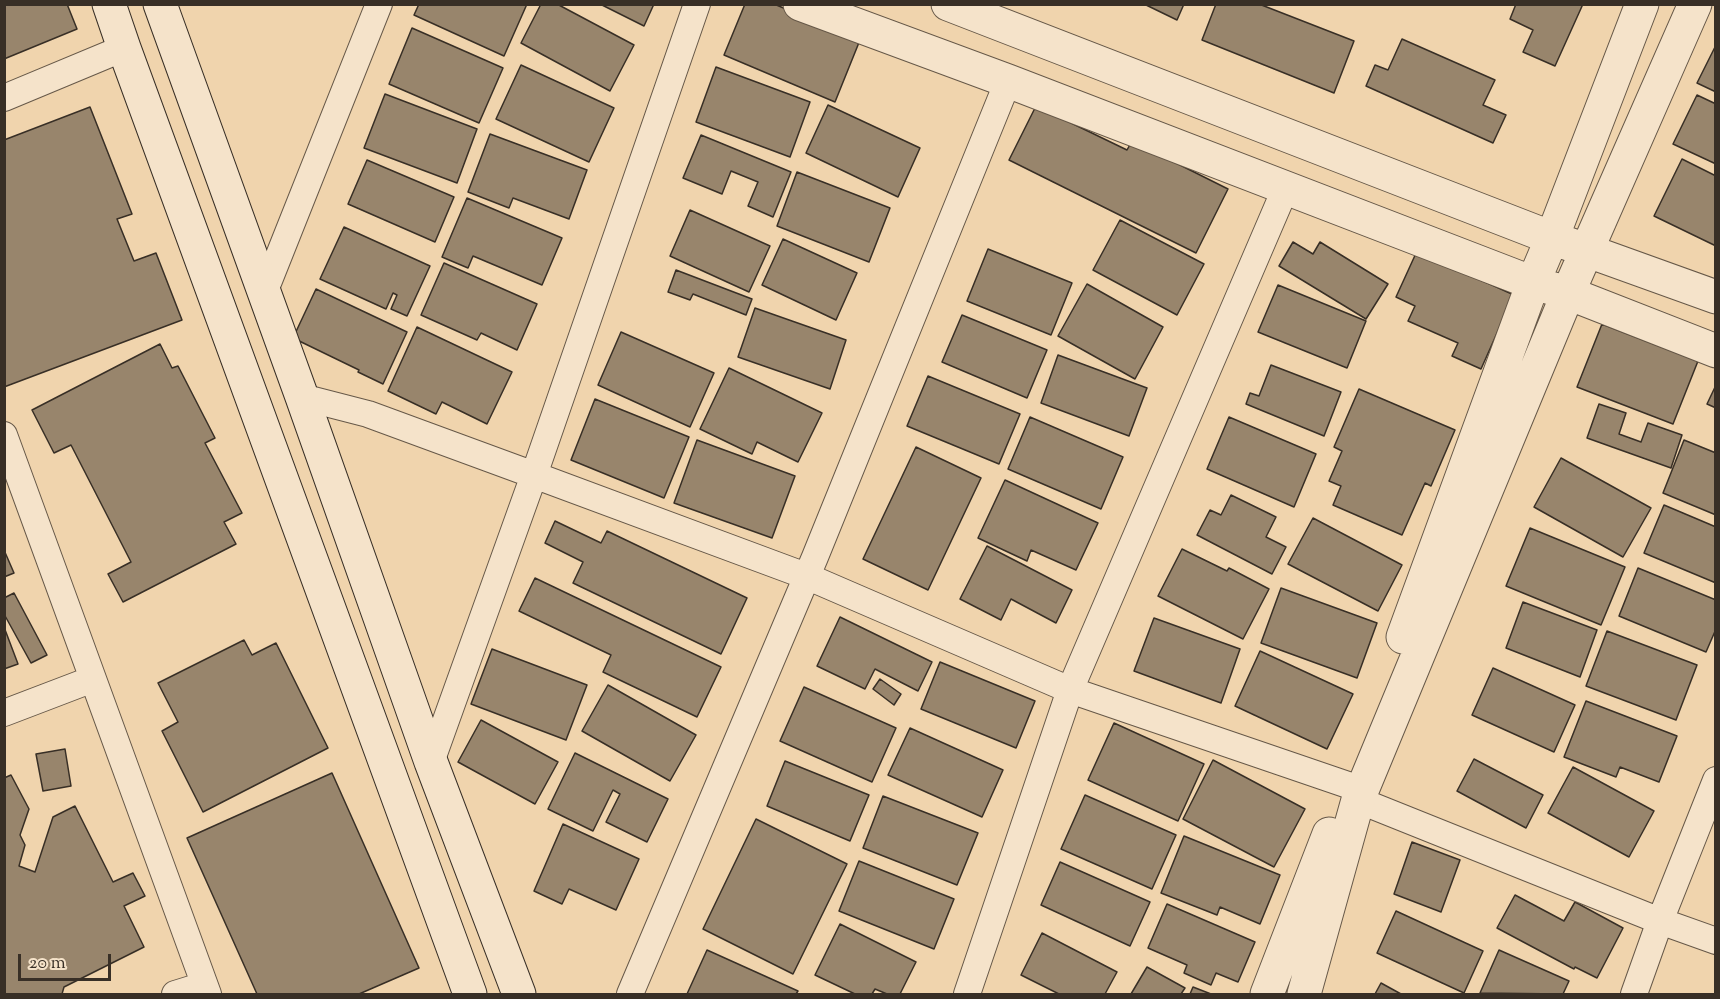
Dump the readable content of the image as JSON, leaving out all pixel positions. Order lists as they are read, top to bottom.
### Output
{
  "scale_bar": "20 m"
}
